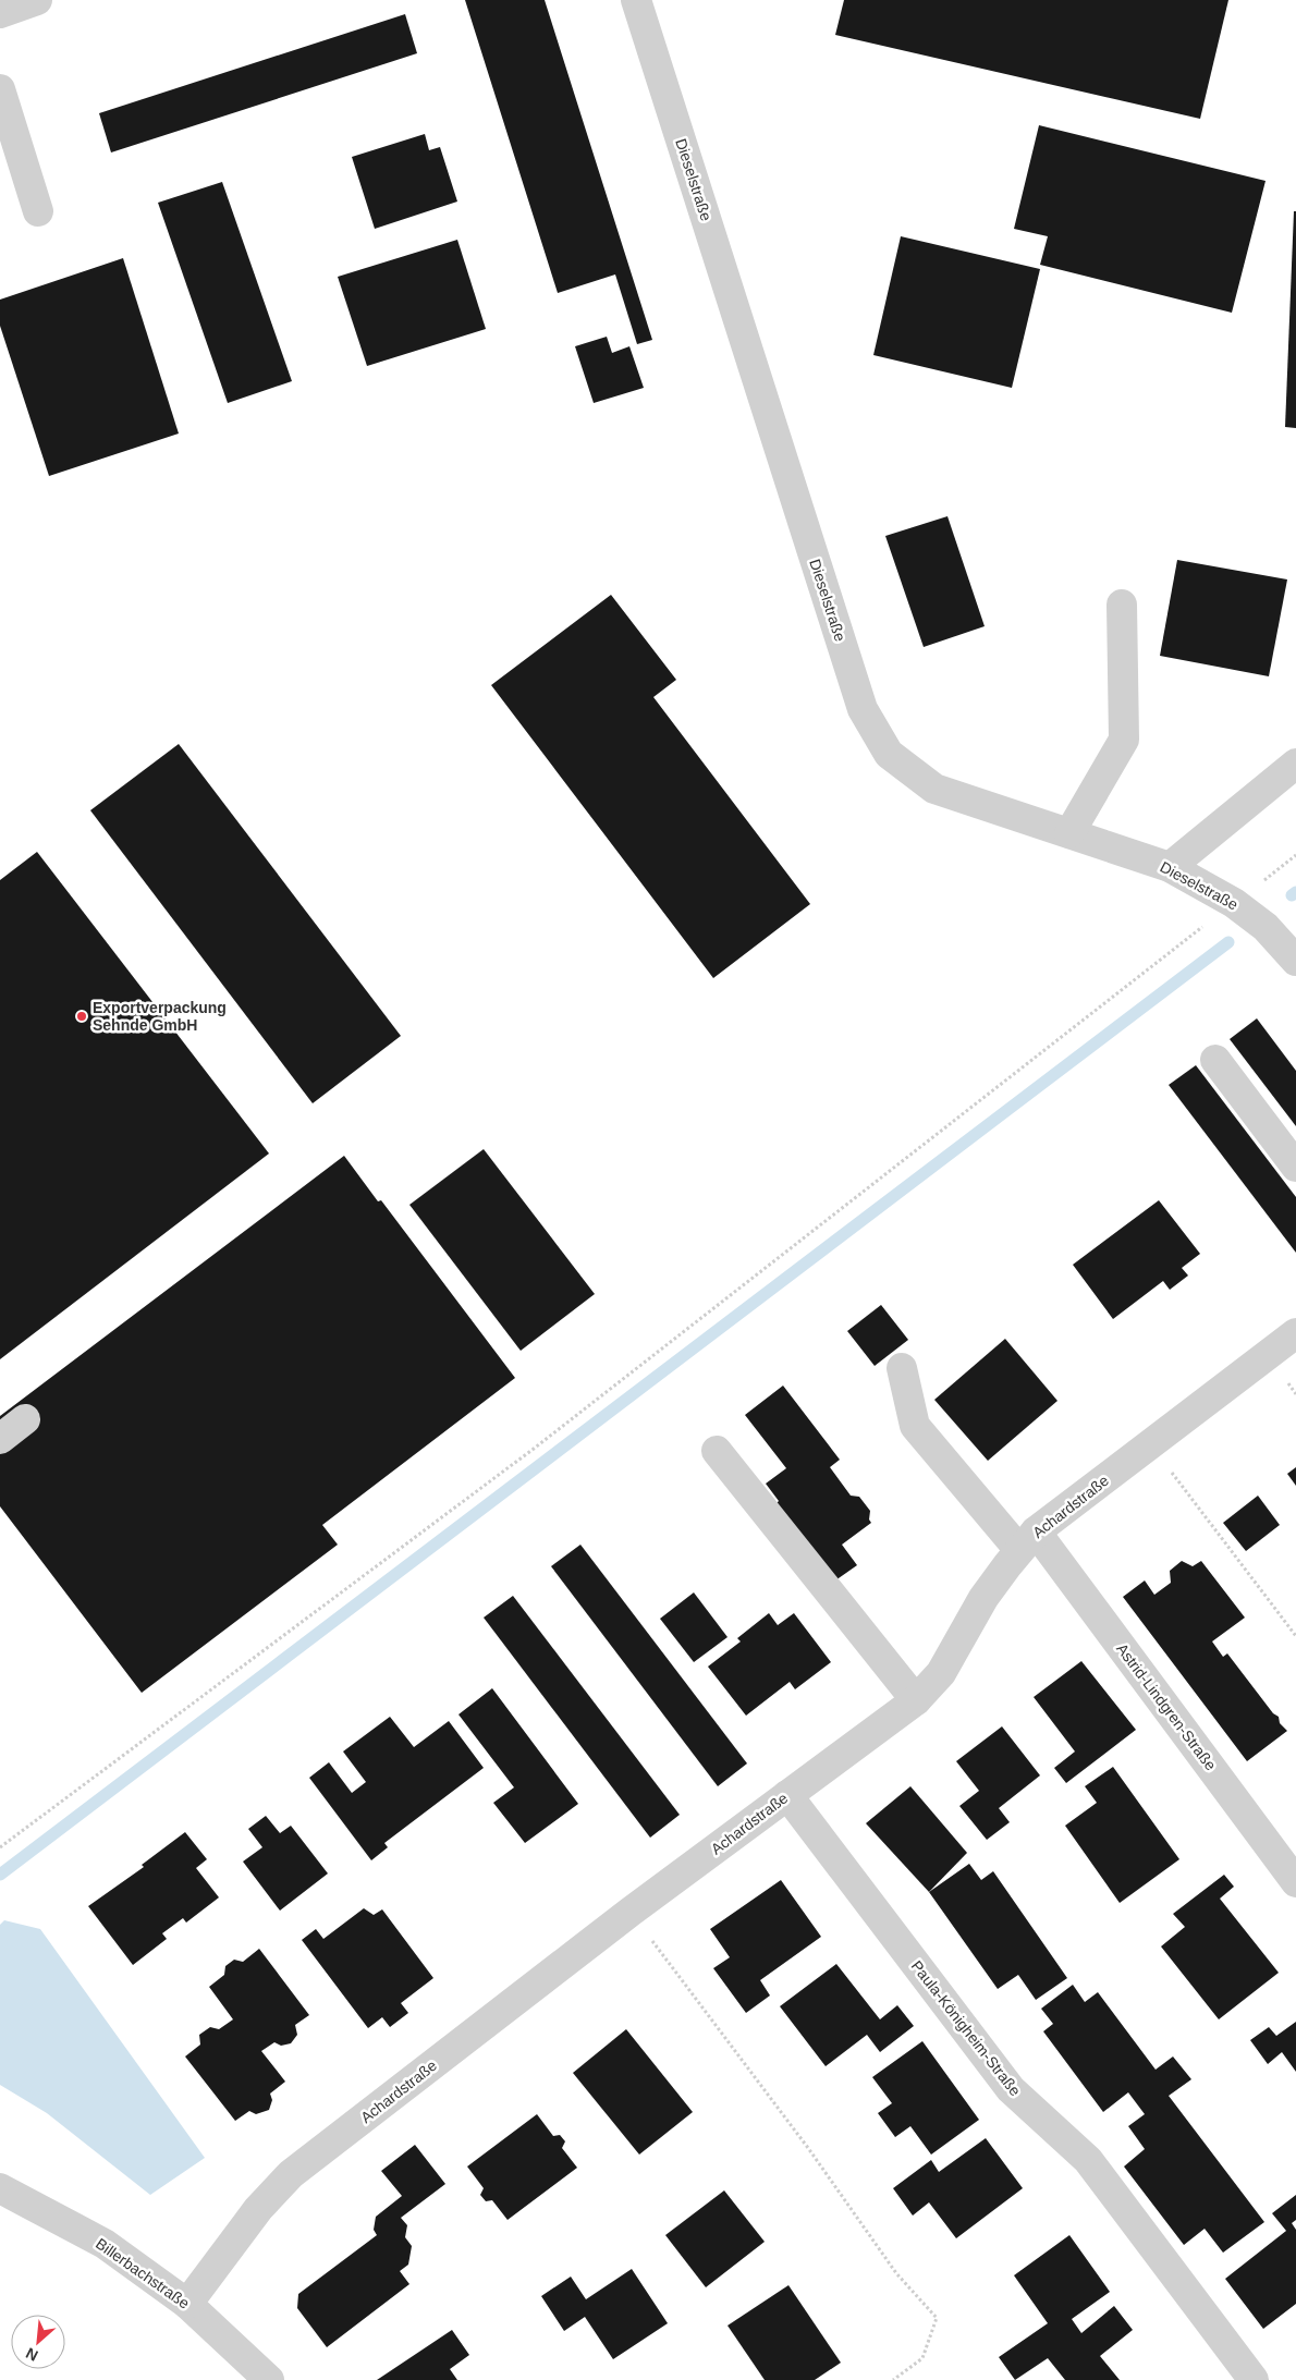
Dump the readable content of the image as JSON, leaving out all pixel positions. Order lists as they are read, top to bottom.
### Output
{
  "streets": {
    "street": [
      "Dieselstraße",
      "Achardstraße",
      "Astrid-Lindgren-Straße",
      "Paula-Königheim-Straße",
      "Billerbachstraße"
    ]
  },
  "crossings": [
    ["Achardstraße", "Astrid-Lindgren-Straße"],
    ["Achardstraße", "Paula-Königheim-Straße"],
    ["Achardstraße", "Billerbachstraße"]
  ],
  "places": ["Exportverpackung Sehnde GmbH"],
  "north": "bottom left"
}
